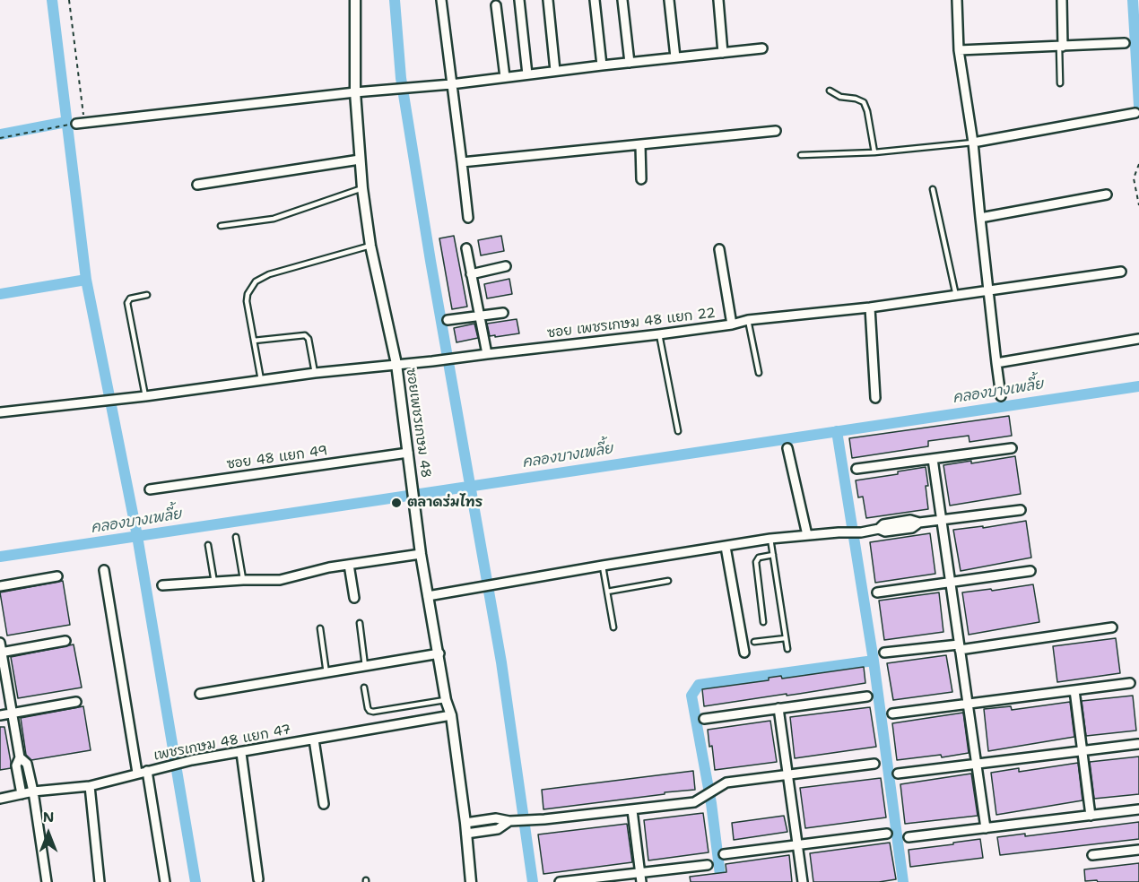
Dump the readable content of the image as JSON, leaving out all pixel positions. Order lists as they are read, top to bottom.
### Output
{
  "streets": {
    "street": [
      "ซอย เพชรเกษม 48 แยก 22",
      "ซอยเพชรเกษม 48",
      "ซอย 48 แยก 49",
      "เพชรเกษม 48 แยก 47"
    ]
  },
  "crossings": [
    ["ซอย เพชรเกษม 48 แยก 22", "ซอยเพชรเกษม 48"],
    ["ซอยเพชรเกษม 48", "ซอย 48 แยก 49"],
    ["ซอยเพชรเกษม 48", "เพชรเกษม 48 แยก 47"]
  ],
  "water": ["คลองบางเพลี้ย"],
  "places": ["ตลาดร่มไทร"],
  "north": "top"
}
